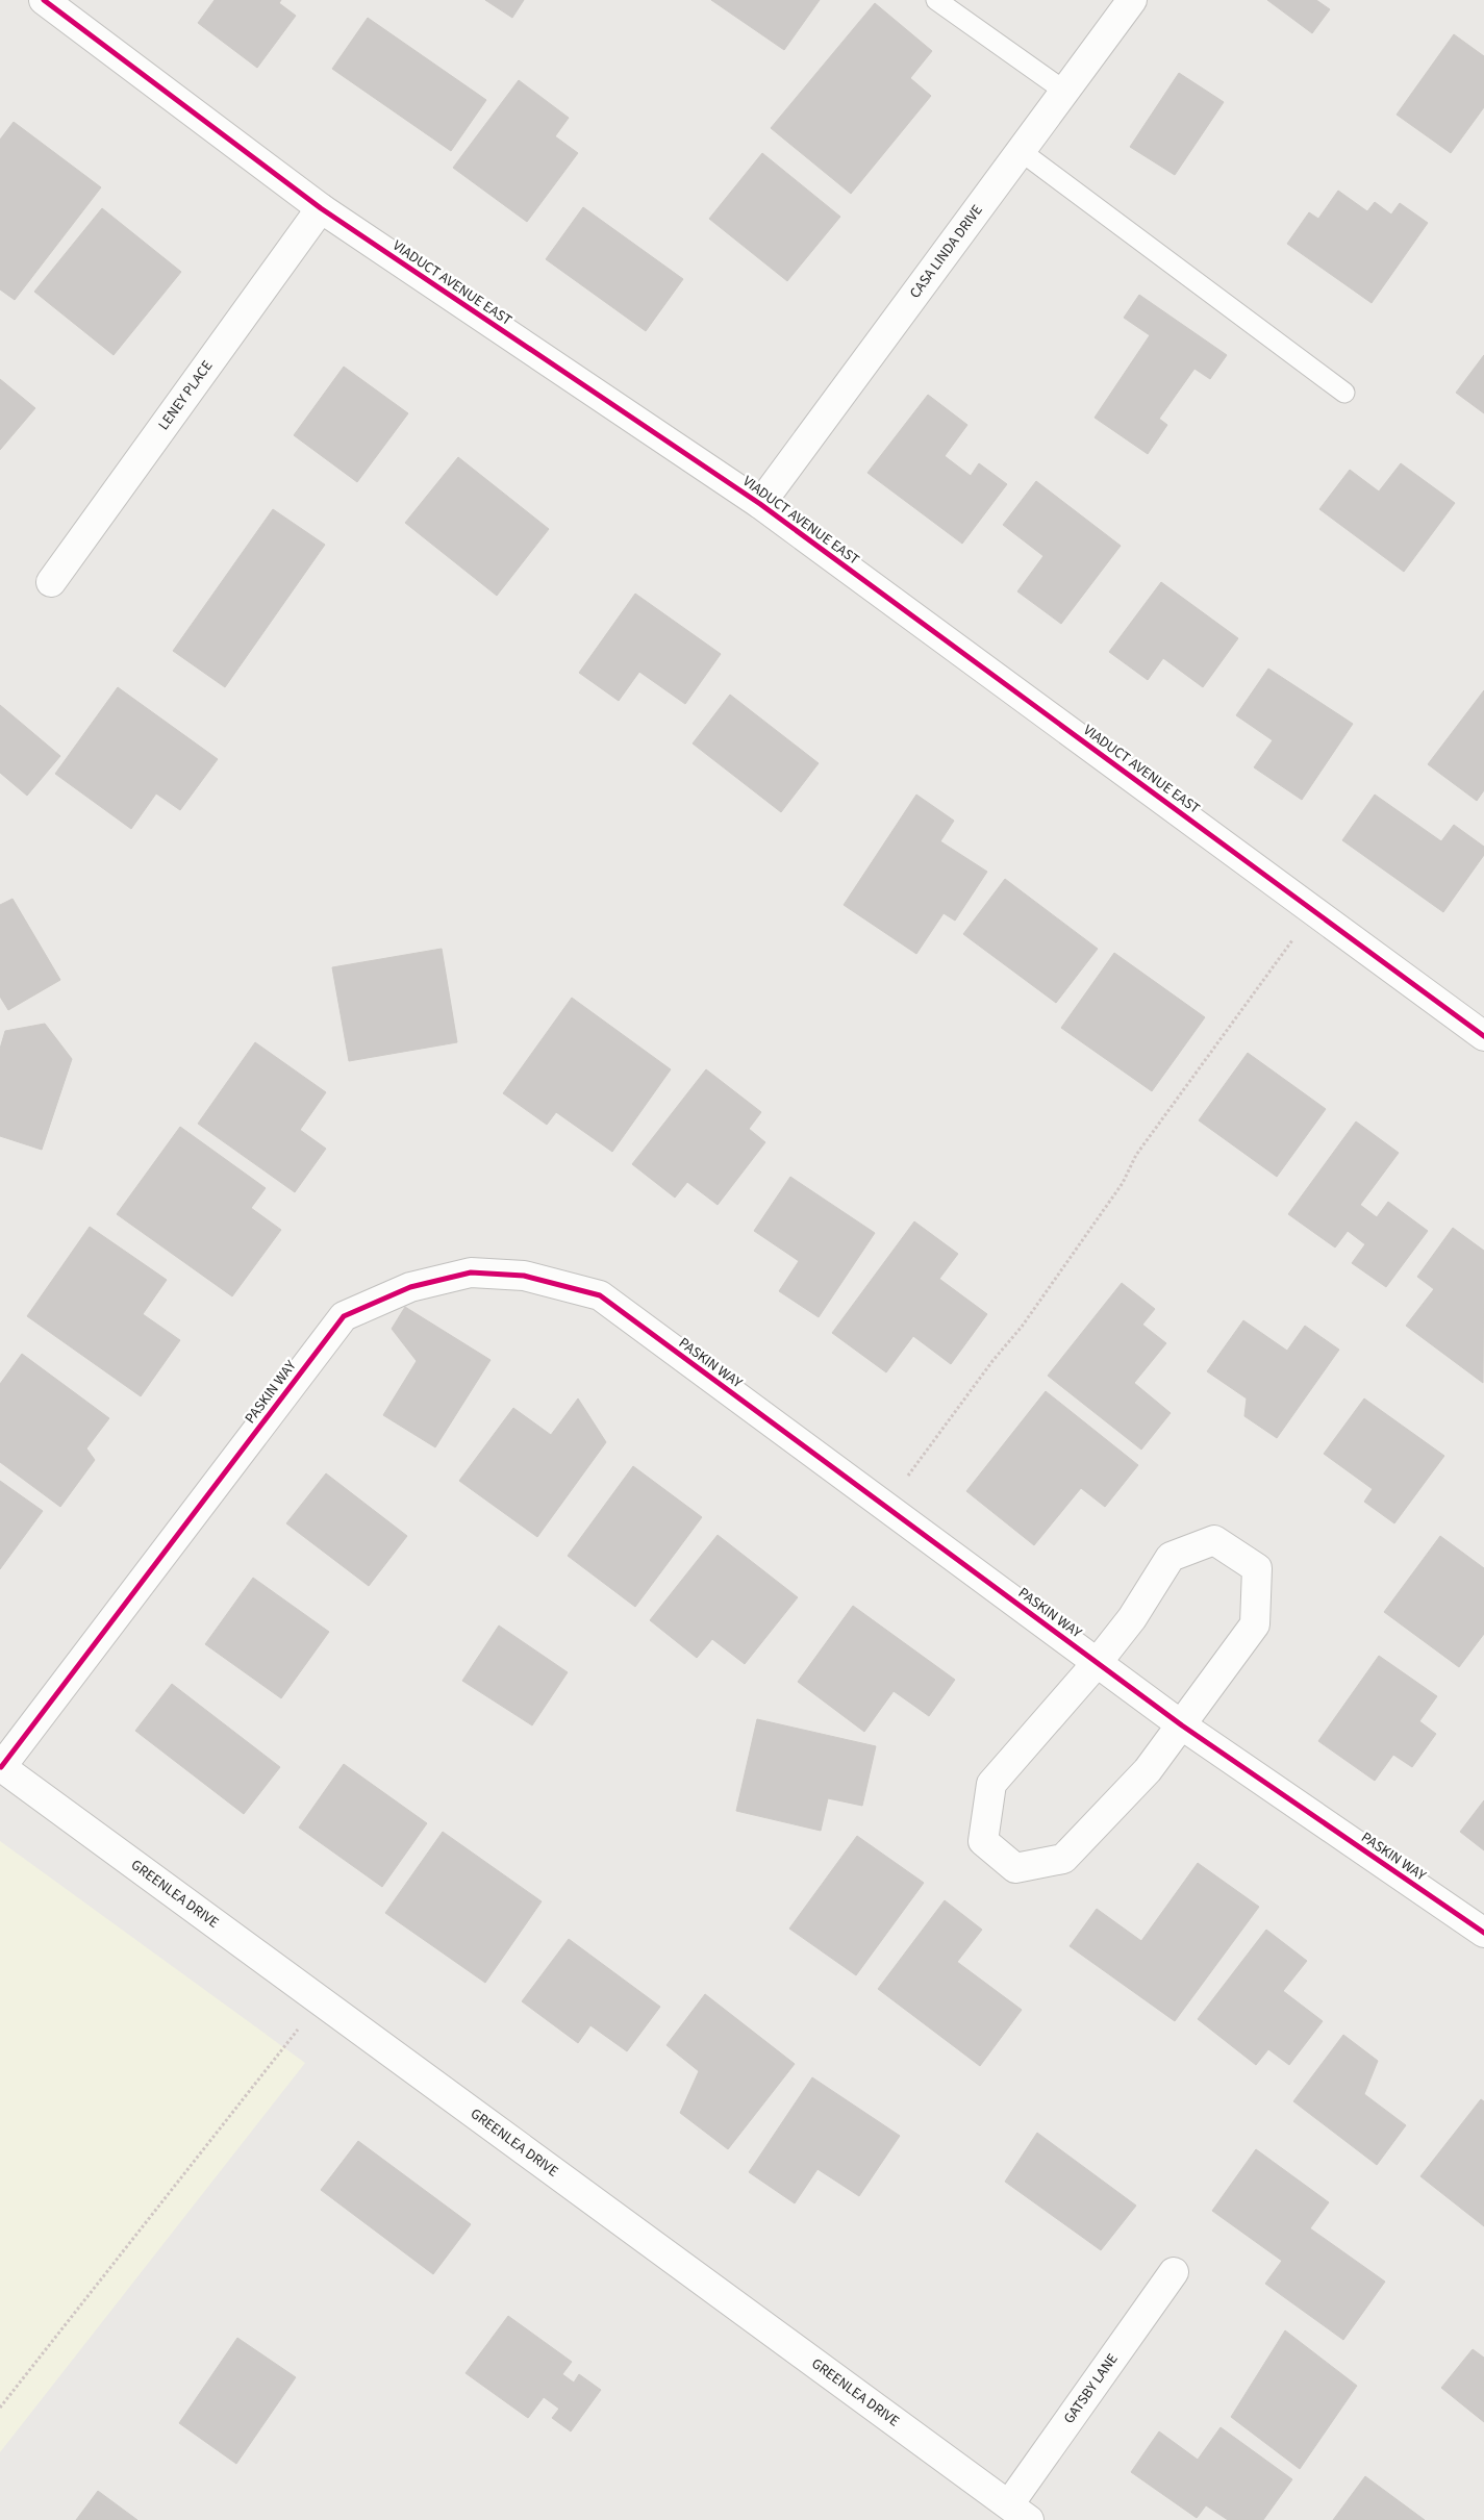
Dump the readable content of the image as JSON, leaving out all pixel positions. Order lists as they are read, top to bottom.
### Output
{
  "streets": {
    "street": [
      "CASA LINDA DRIVE",
      "VIADUCT AVENUE EAST",
      "LENEY PLACE",
      "PASKIN WAY",
      "GREENLEA DRIVE",
      "GATSBY LANE"
    ]
  },
  "crossings": [
    ["CASA LINDA DRIVE", "VIADUCT AVENUE EAST"],
    ["VIADUCT AVENUE EAST", "LENEY PLACE"],
    ["PASKIN WAY", "GREENLEA DRIVE"],
    ["GREENLEA DRIVE", "GATSBY LANE"]
  ]
}
